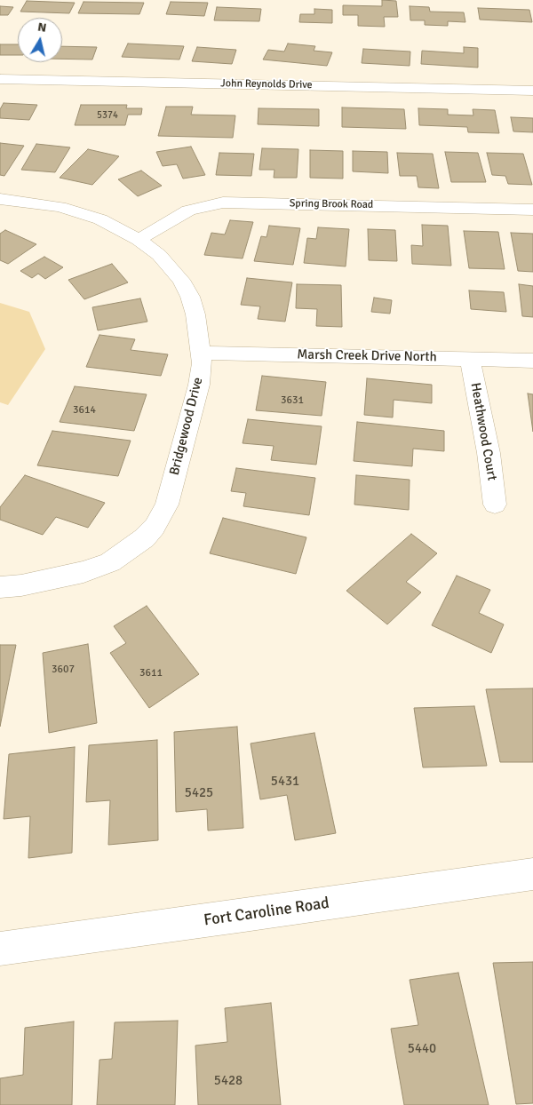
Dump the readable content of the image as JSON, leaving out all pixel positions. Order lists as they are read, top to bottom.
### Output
{
  "streets": {
    "street": [
      "John Reynolds Drive",
      "Spring Brook Road",
      "Marsh Creek Drive North",
      "Bridgewood Drive",
      "Heathwood Court",
      "Fort Caroline Road"
    ]
  },
  "crossings": [
    ["Spring Brook Road", "Bridgewood Drive"],
    ["Marsh Creek Drive North", "Bridgewood Drive"],
    ["Marsh Creek Drive North", "Heathwood Court"]
  ],
  "house_numbers": [
    "5374",
    "3631",
    "3614",
    "3607",
    "3611",
    "5431",
    "5425",
    "5440",
    "5428"
  ],
  "north": "top"
}
